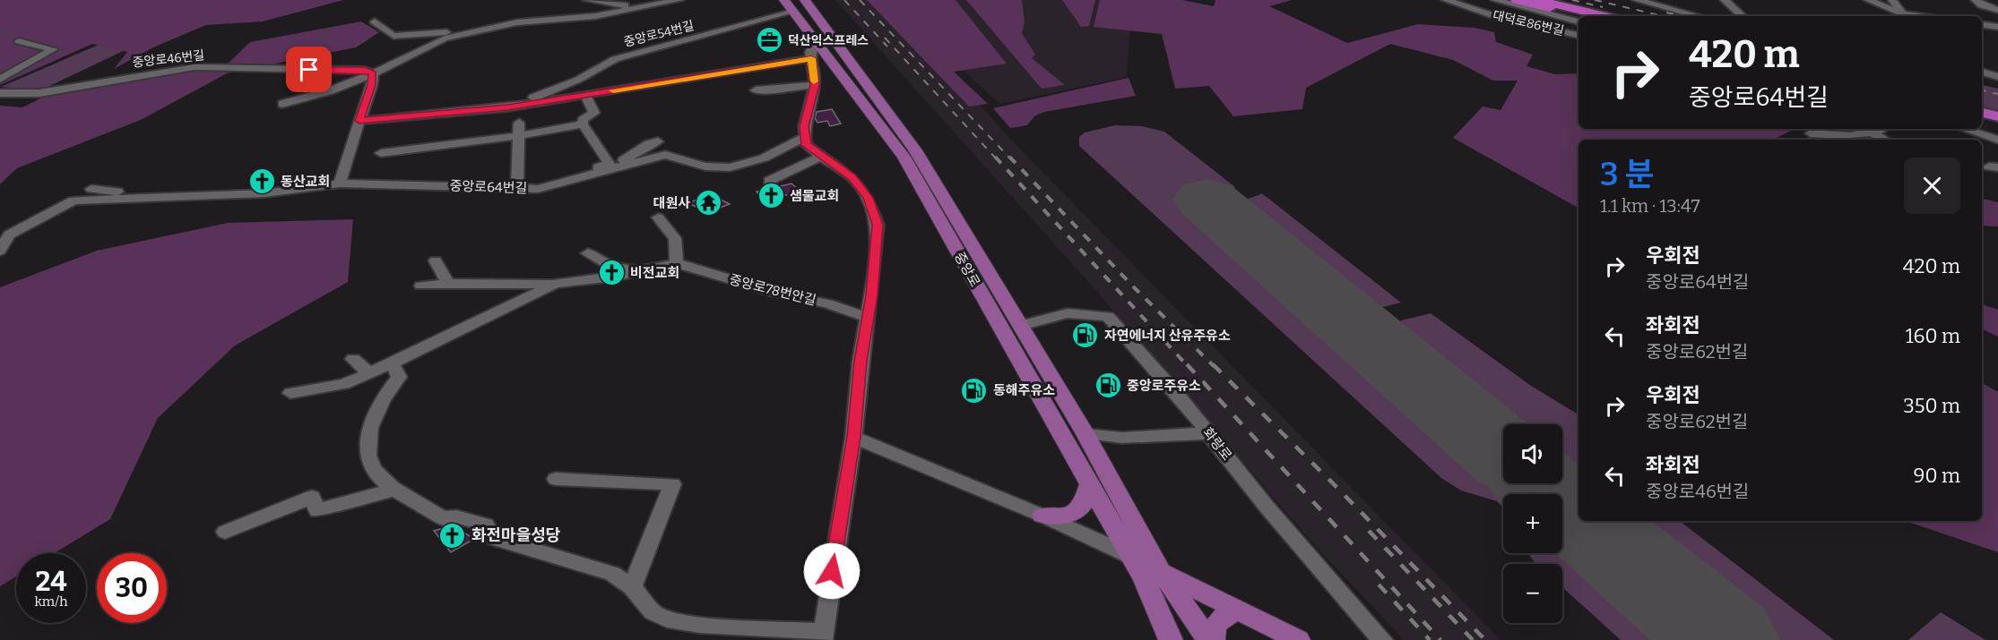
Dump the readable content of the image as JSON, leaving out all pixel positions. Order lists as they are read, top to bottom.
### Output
{
  "streets": {
    "main road": ["중앙로"],
    "street": [
      "대덕로86번길",
      "중앙로54번길",
      "중앙로46번길",
      "중앙로64번길",
      "중앙로78번안길",
      "화랑로"
    ]
  },
  "crossings": [
    ["중앙로54번길", "중앙로"],
    ["중앙로", "화랑로"]
  ],
  "places": {
    "office": ["덕산익스프레스"],
    "church": [
      "동산교회",
      "샘물교회",
      "비전교회",
      "화전마을성당"
    ],
    "temple": ["대원사"],
    "fuel station": ["자연에너지 산유주유소", "중앙로주유소", "동해주유소"]
  },
  "page": {
    "turn": ["420 m", "중앙로64번길"],
    "heading": ["3 분", "1.1 km · 13:47"],
    "list": [
      {
        "name": "우회전",
        "note": "중앙로64번길",
        "value": "420 m"
      },
      {
        "name": "좌회전",
        "note": "중앙로62번길",
        "value": "160 m"
      },
      {
        "name": "우회전",
        "note": "중앙로62번길",
        "value": "350 m"
      },
      {
        "name": "좌회전",
        "note": "중앙로46번길",
        "value": "90 m"
      }
    ],
    "map_buttons": ["+", "−"],
    "speed": "24 km/h",
    "limit": "30"
  }
}
